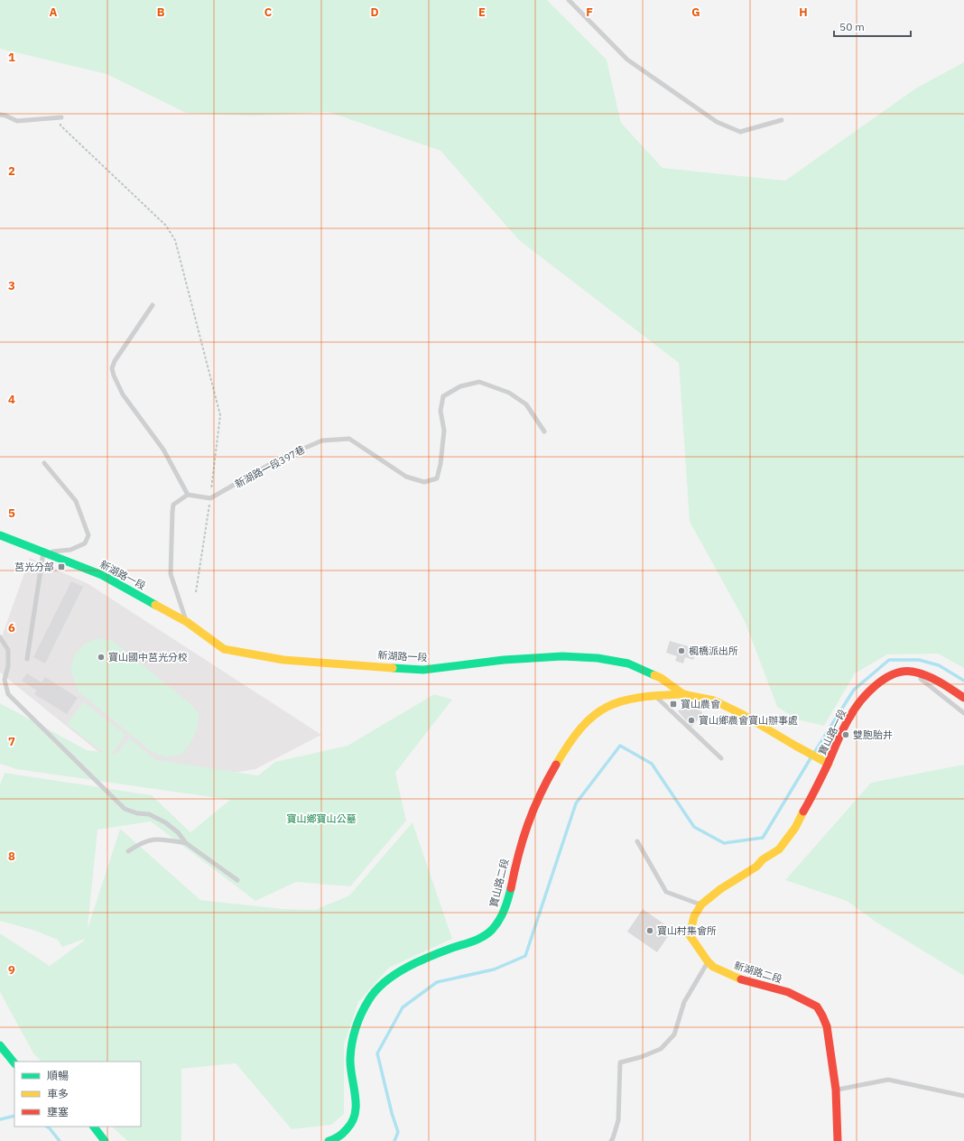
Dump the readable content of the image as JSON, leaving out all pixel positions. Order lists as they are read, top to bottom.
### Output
{
  "streets": {
    "street": [
      "新湖路一段",
      "寶山路一段",
      "寶山路二段",
      "新湖路二段"
    ],
    "lane": ["新湖路一段397巷"]
  },
  "crossings": [
    ["新湖路一段", "寶山路一段"],
    ["新湖路一段", "寶山路二段"],
    ["新湖路一段", "新湖路二段"],
    ["寶山路一段", "新湖路二段"]
  ],
  "parks": ["寶山鄉寶山公墓"],
  "places": {
    "transit": ["莒光分部", "寶山農會"],
    "other": [
      "楓橋派出所",
      "寶山國中莒光分校",
      "寶山鄉農會寶山辦事處",
      "雙胞胎井",
      "寶山村集會所"
    ]
  },
  "legend": ["順暢", "車多", "壅塞"],
  "scale_bar": "50 m",
  "grid": {
    "columns": [
      "A",
      "B",
      "C",
      "D",
      "E",
      "F",
      "G",
      "H"
    ],
    "rows": [
      "1",
      "2",
      "3",
      "4",
      "5",
      "6",
      "7",
      "8",
      "9"
    ]
  }
}
